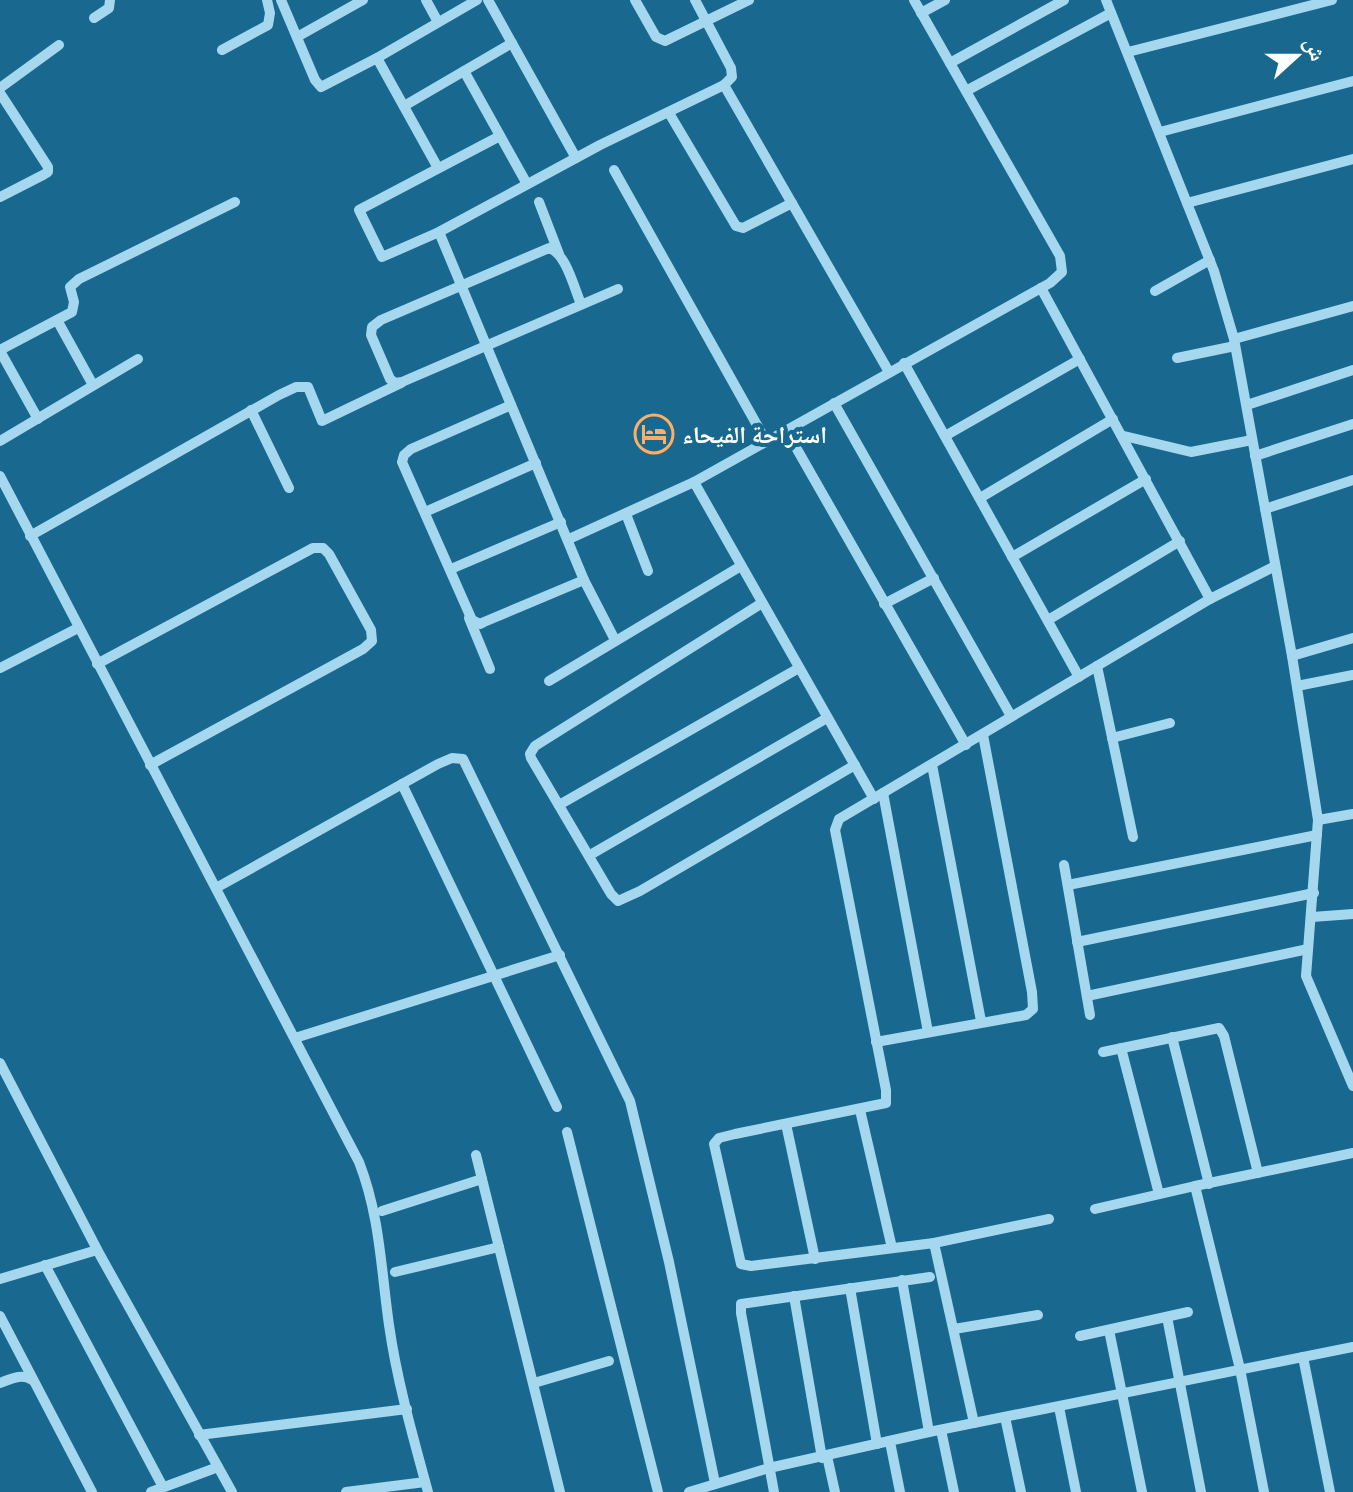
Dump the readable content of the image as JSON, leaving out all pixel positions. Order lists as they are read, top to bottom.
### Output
{
  "places": {
    "hotel": ["استراحة الفيحاء"]
  },
  "north": "right"
}
